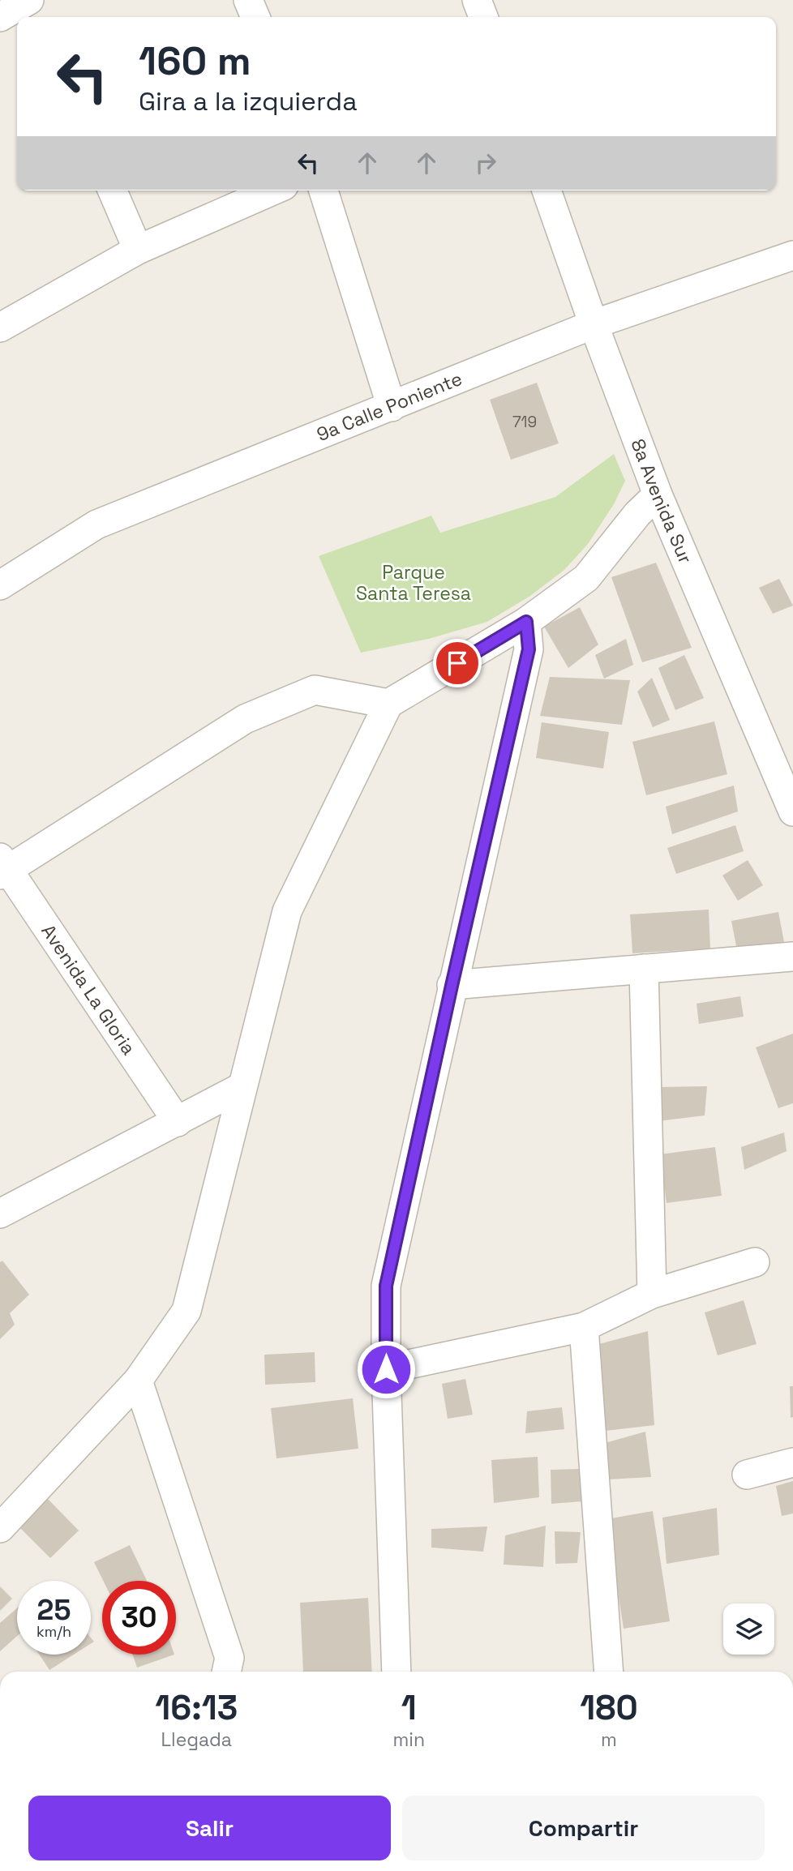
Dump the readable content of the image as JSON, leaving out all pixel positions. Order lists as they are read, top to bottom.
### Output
{
  "streets": {
    "street": ["9a Calle Poniente", "8a Avenida Sur", "Avenida La Gloria"]
  },
  "crossings": [
    ["9a Calle Poniente", "8a Avenida Sur"]
  ],
  "parks": ["Parque Santa Teresa"],
  "house_numbers": ["719"],
  "page": {
    "turn": ["160 m", "Gira a la izquierda"],
    "speed": "25 km/h",
    "limit": "30",
    "eta": [
      "16:13",
      "Llegada",
      "1",
      "min",
      "180",
      "m"
    ],
    "buttons": ["Salir", "Compartir"]
  }
}
